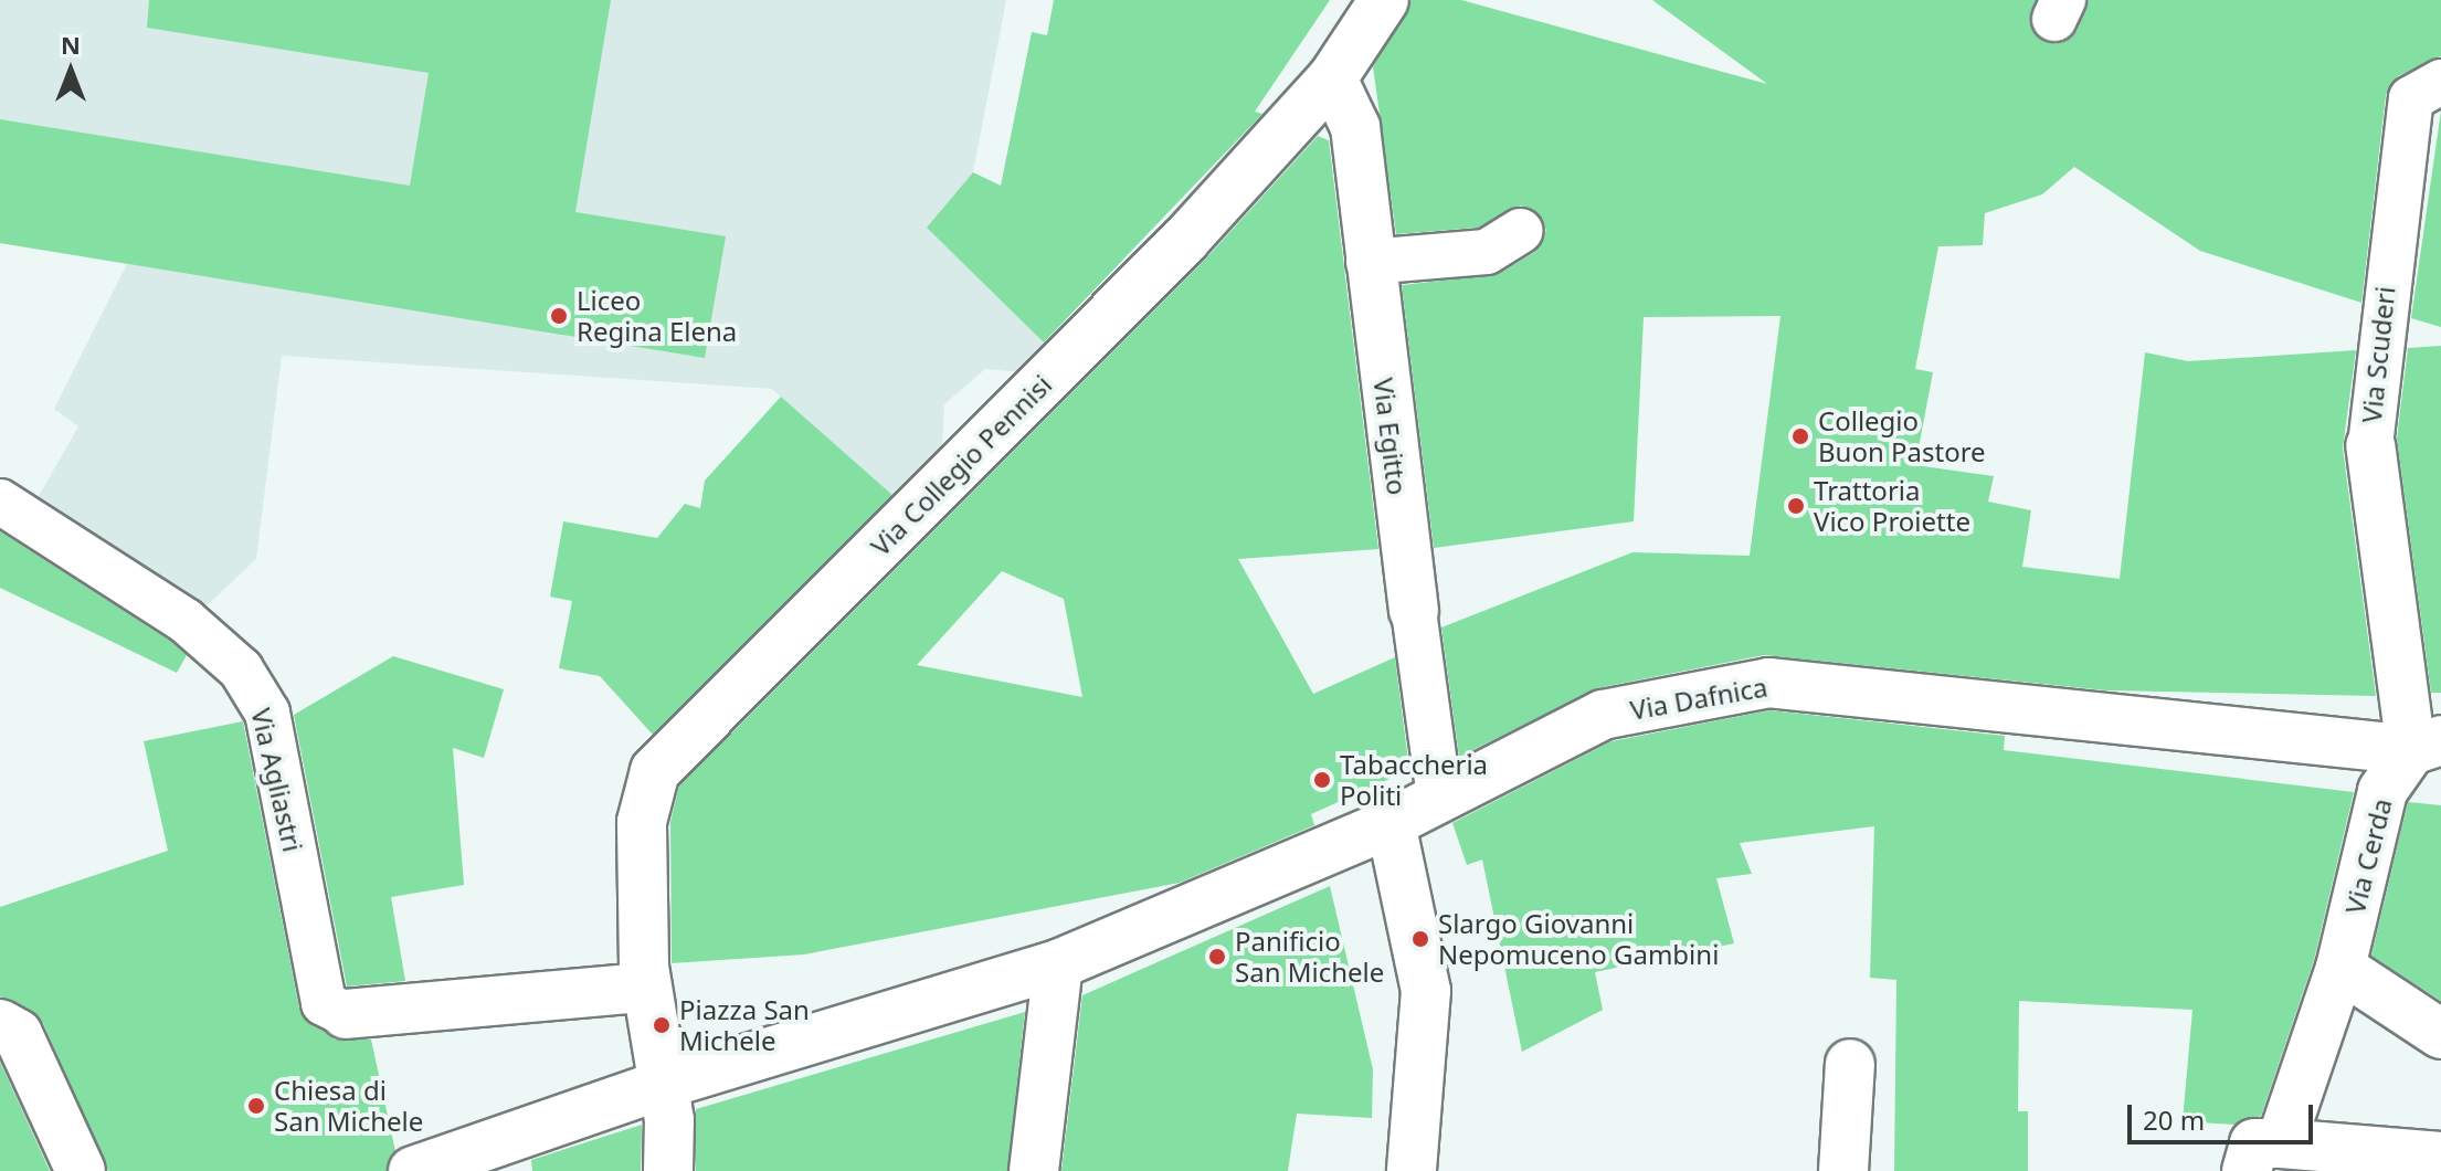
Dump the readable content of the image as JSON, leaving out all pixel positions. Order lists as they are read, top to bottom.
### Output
{
  "streets": {
    "street": [
      "Via Scuderi",
      "Via Egitto",
      "Via Collegio Pennisi",
      "Via Dafnica",
      "Via Agliastri",
      "Via Cerda"
    ]
  },
  "crossings": [
    ["Via Scuderi", "Via Dafnica"],
    ["Via Scuderi", "Via Cerda"],
    ["Via Egitto", "Via Collegio Pennisi"],
    ["Via Egitto", "Via Dafnica"],
    ["Via Collegio Pennisi", "Via Dafnica"],
    ["Via Dafnica", "Via Cerda"]
  ],
  "places": [
    "Liceo Regina Elena",
    "Collegio Buon Pastore",
    "Trattoria Vico Proiette",
    "Tabaccheria Politi",
    "Slargo Giovanni Nepomuceno Gambini",
    "Panificio San Michele",
    "Piazza San Michele",
    "Chiesa di San Michele"
  ],
  "scale_bar": "20 m",
  "north": "top"
}
